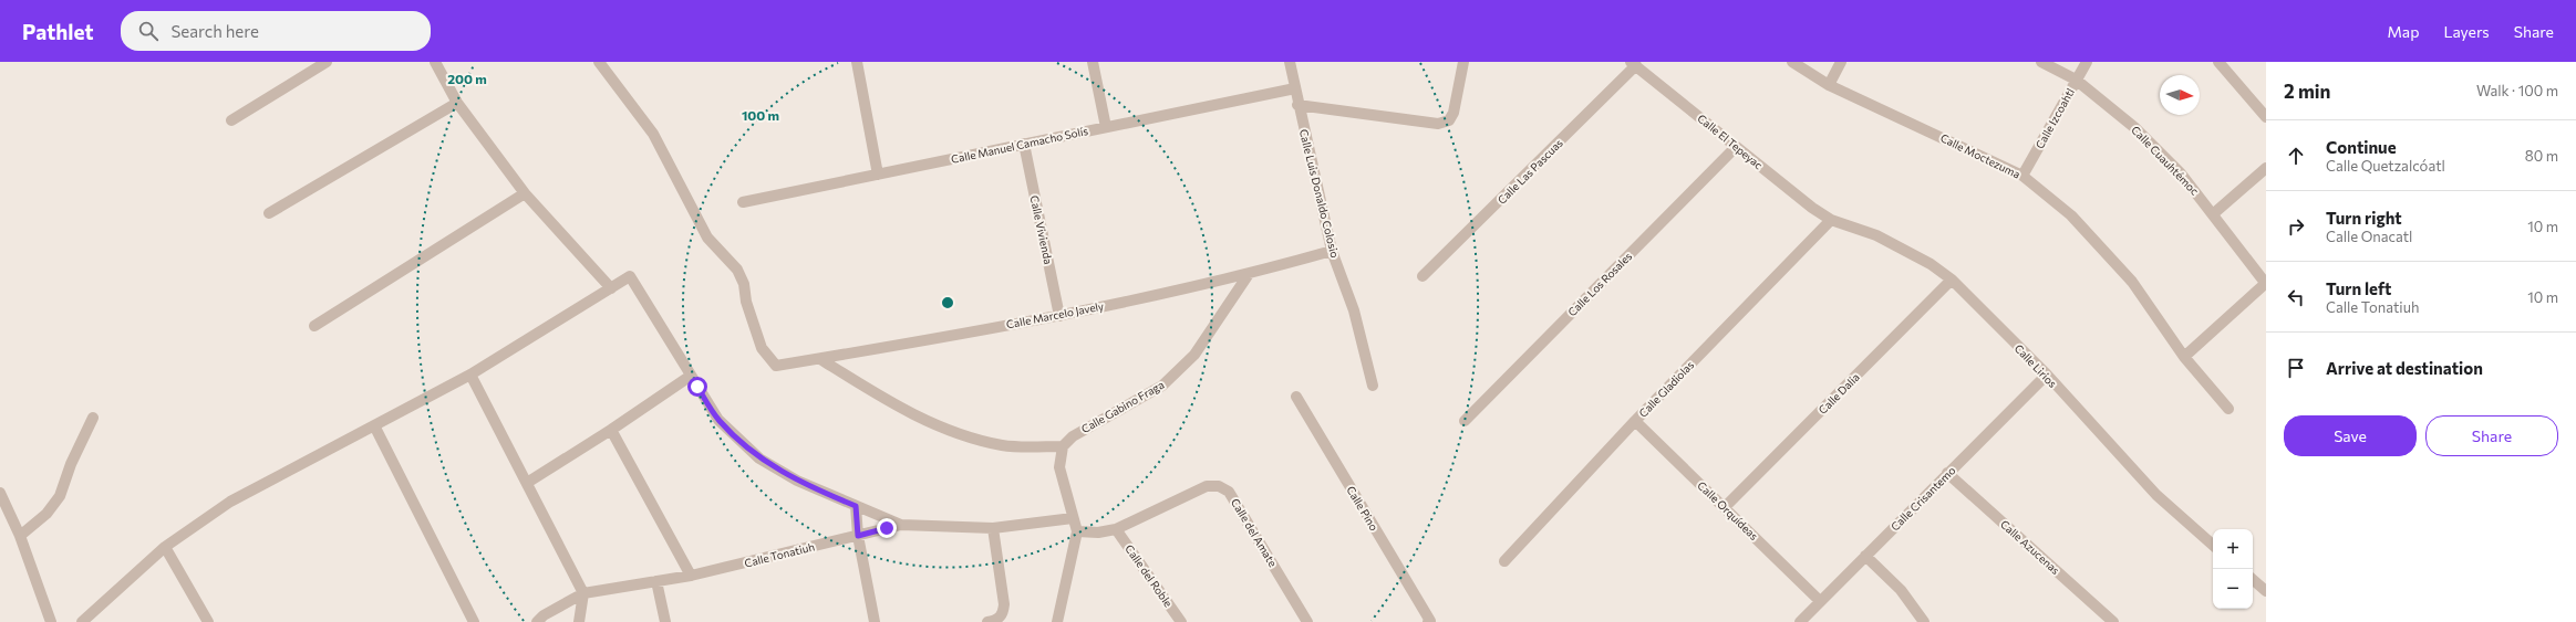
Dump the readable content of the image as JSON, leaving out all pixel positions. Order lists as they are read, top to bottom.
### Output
{
  "streets": {
    "street": [
      "Calle Izcoahtl",
      "Calle El Tepeyac",
      "Calle Manuel Camacho Solís",
      "Calle Moctezuma",
      "Calle Cuauhtémoc",
      "Calle Las Pascuas",
      "Calle Luis Donaldo Colosio",
      "Calle Vivienda",
      "Calle Los Rosales",
      "Calle Marcelo Javely",
      "Calle Lirios",
      "Calle Gladiolas",
      "Calle Dalia",
      "Calle Gabino Fraga",
      "Calle Crisantemo",
      "Calle Pino",
      "Calle Orquídeas",
      "Calle del Amate",
      "Calle Azucenas",
      "Calle Tonatiuh",
      "Calle del Roble"
    ]
  },
  "crossings": [
    ["Calle Izcoahtl", "Calle Moctezuma"],
    ["Calle Izcoahtl", "Calle Cuauhtémoc"],
    ["Calle El Tepeyac", "Calle Las Pascuas"],
    ["Calle El Tepeyac", "Calle Los Rosales"],
    ["Calle El Tepeyac", "Calle Lirios"],
    ["Calle El Tepeyac", "Calle Gladiolas"],
    ["Calle Manuel Camacho Solís", "Calle Luis Donaldo Colosio"],
    ["Calle Manuel Camacho Solís", "Calle Vivienda"],
    ["Calle Luis Donaldo Colosio", "Calle Marcelo Javely"],
    ["Calle Vivienda", "Calle Marcelo Javely"],
    ["Calle Marcelo Javely", "Calle Gabino Fraga"],
    ["Calle Lirios", "Calle Gladiolas"],
    ["Calle Lirios", "Calle Dalia"],
    ["Calle Lirios", "Calle Crisantemo"],
    ["Calle Gladiolas", "Calle Orquídeas"],
    ["Calle Dalia", "Calle Orquídeas"],
    ["Calle Crisantemo", "Calle Orquídeas"],
    ["Calle Crisantemo", "Calle Azucenas"],
    ["Calle del Amate", "Calle del Roble"]
  ],
  "north": "right",
  "page": {
    "header": "Pathlet",
    "search": "Search here",
    "nav": ["Map", "Layers", "Share"],
    "heading": ["2 min", "Walk · 100 m"],
    "list": [
      ["Continue", "Calle Quetzalcóatl", "80 m"],
      ["Turn right", "Calle Onacatl", "10 m"],
      ["Turn left", "Calle Tonatiuh", "10 m"],
      "Arrive at destination"
    ],
    "buttons": ["Save", "Share"],
    "map_buttons": ["+", "−"]
  },
  "rings": ["200 m", "100 m"]
}
